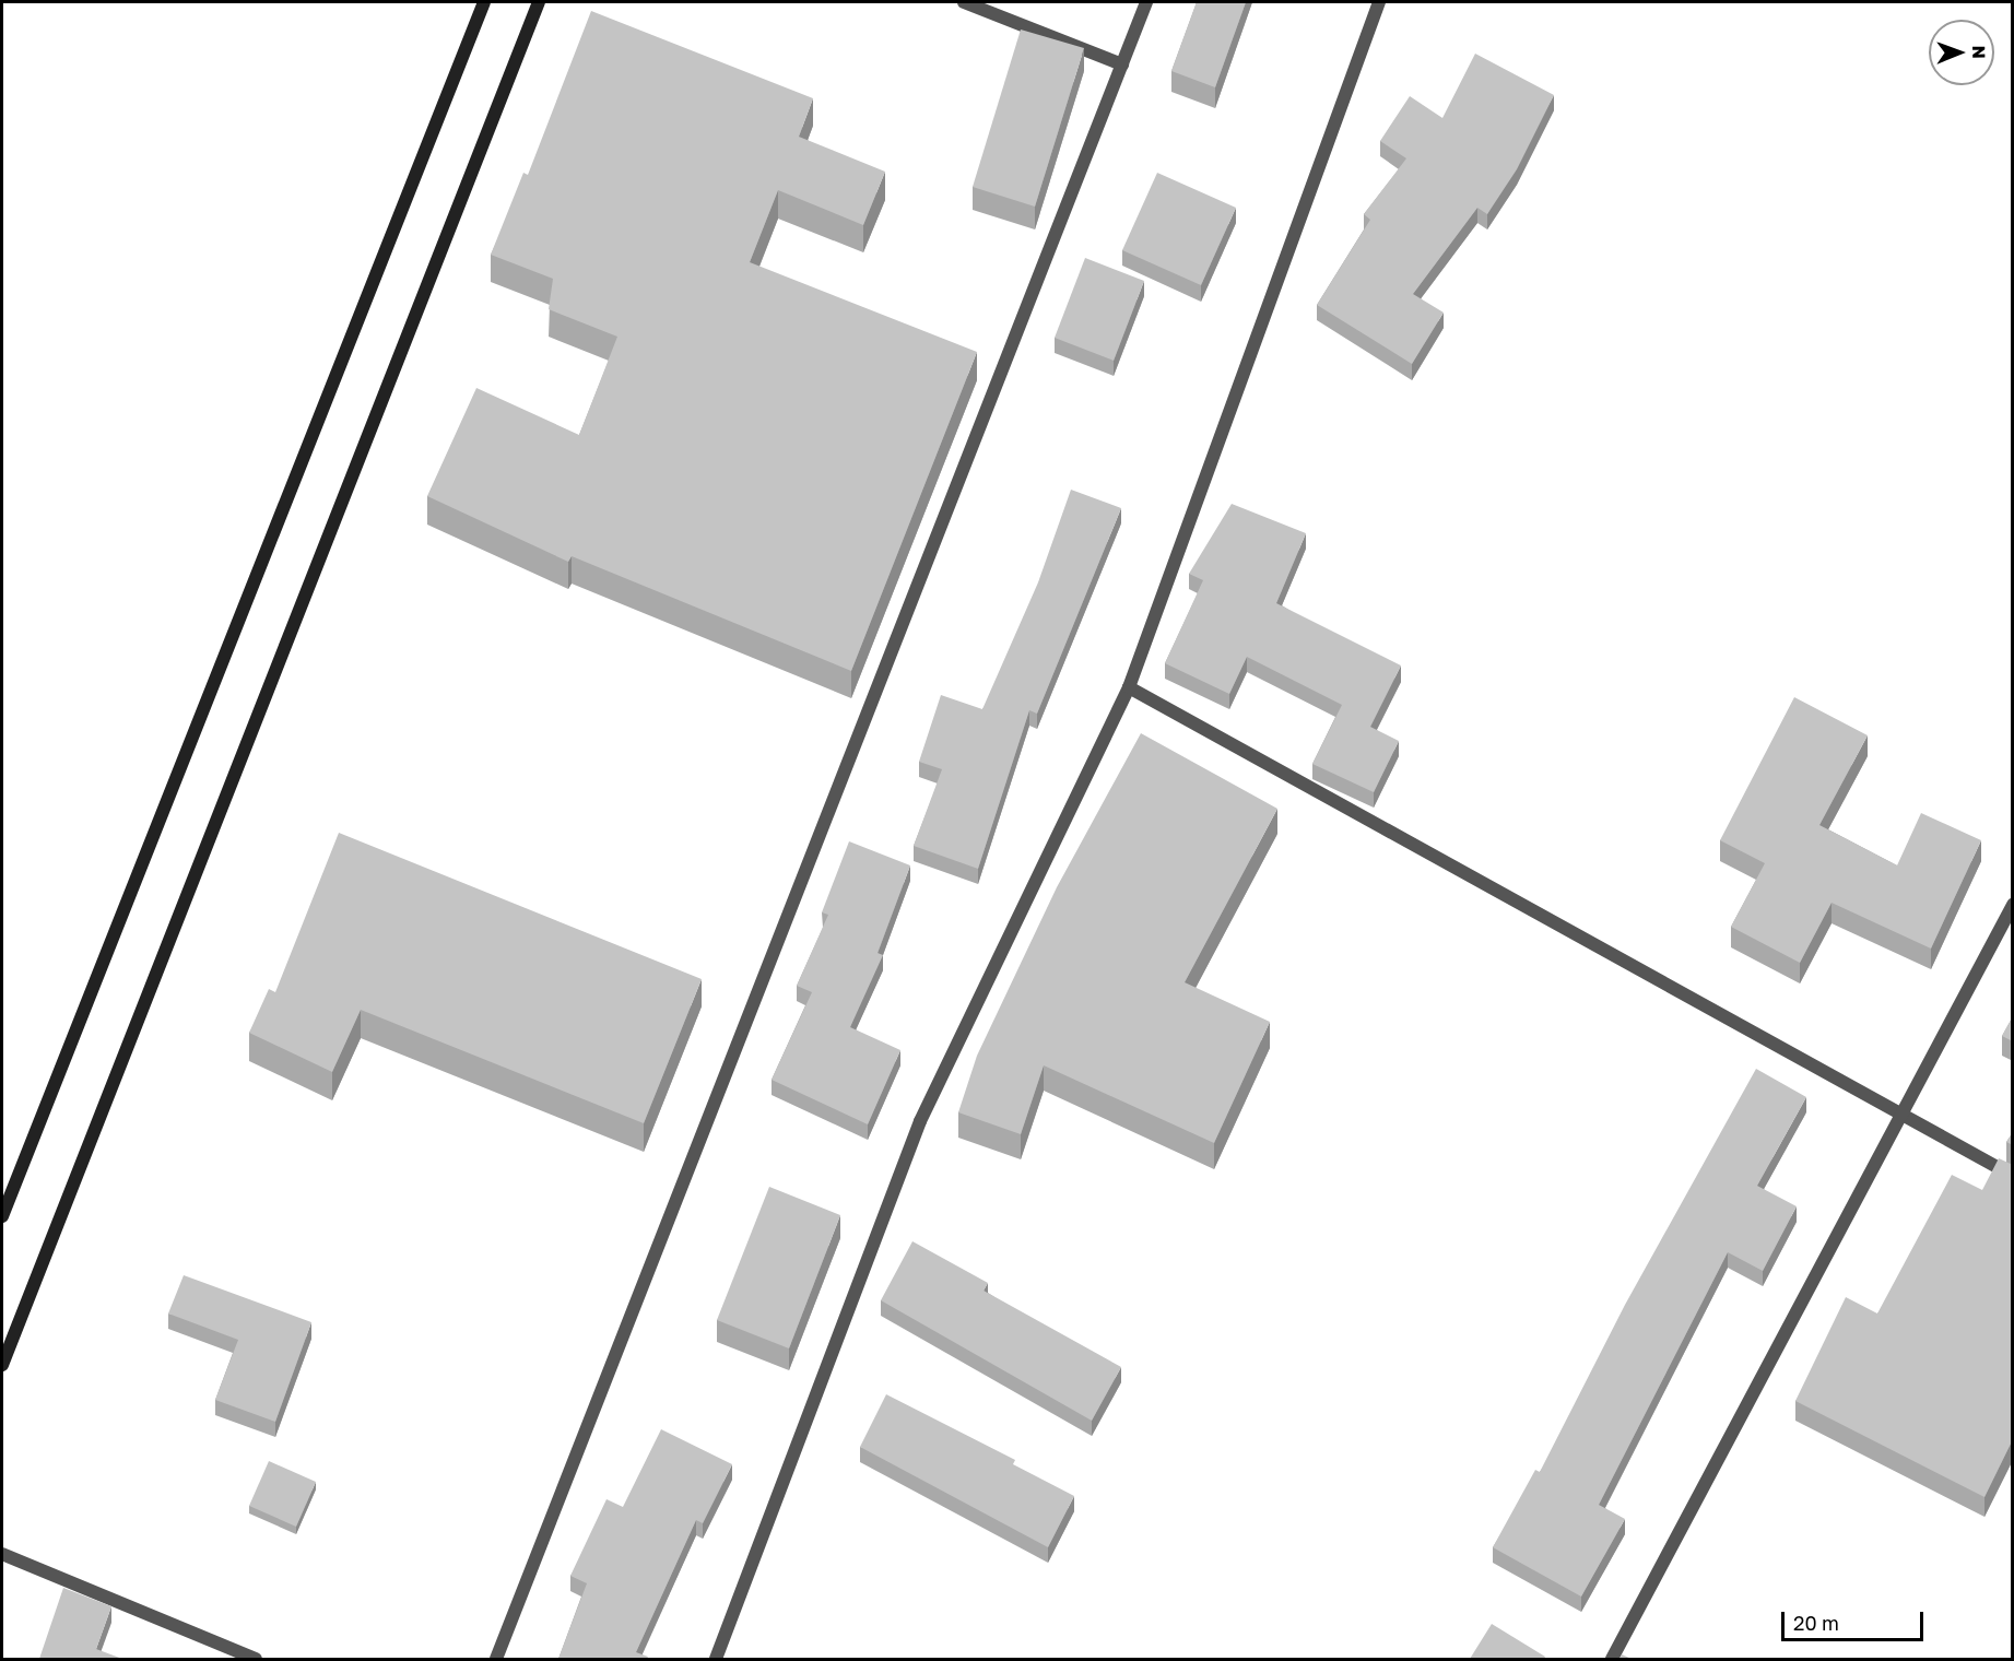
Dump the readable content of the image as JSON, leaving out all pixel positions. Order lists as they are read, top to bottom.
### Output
{
  "scale_bar": "20 m",
  "north": "right"
}
